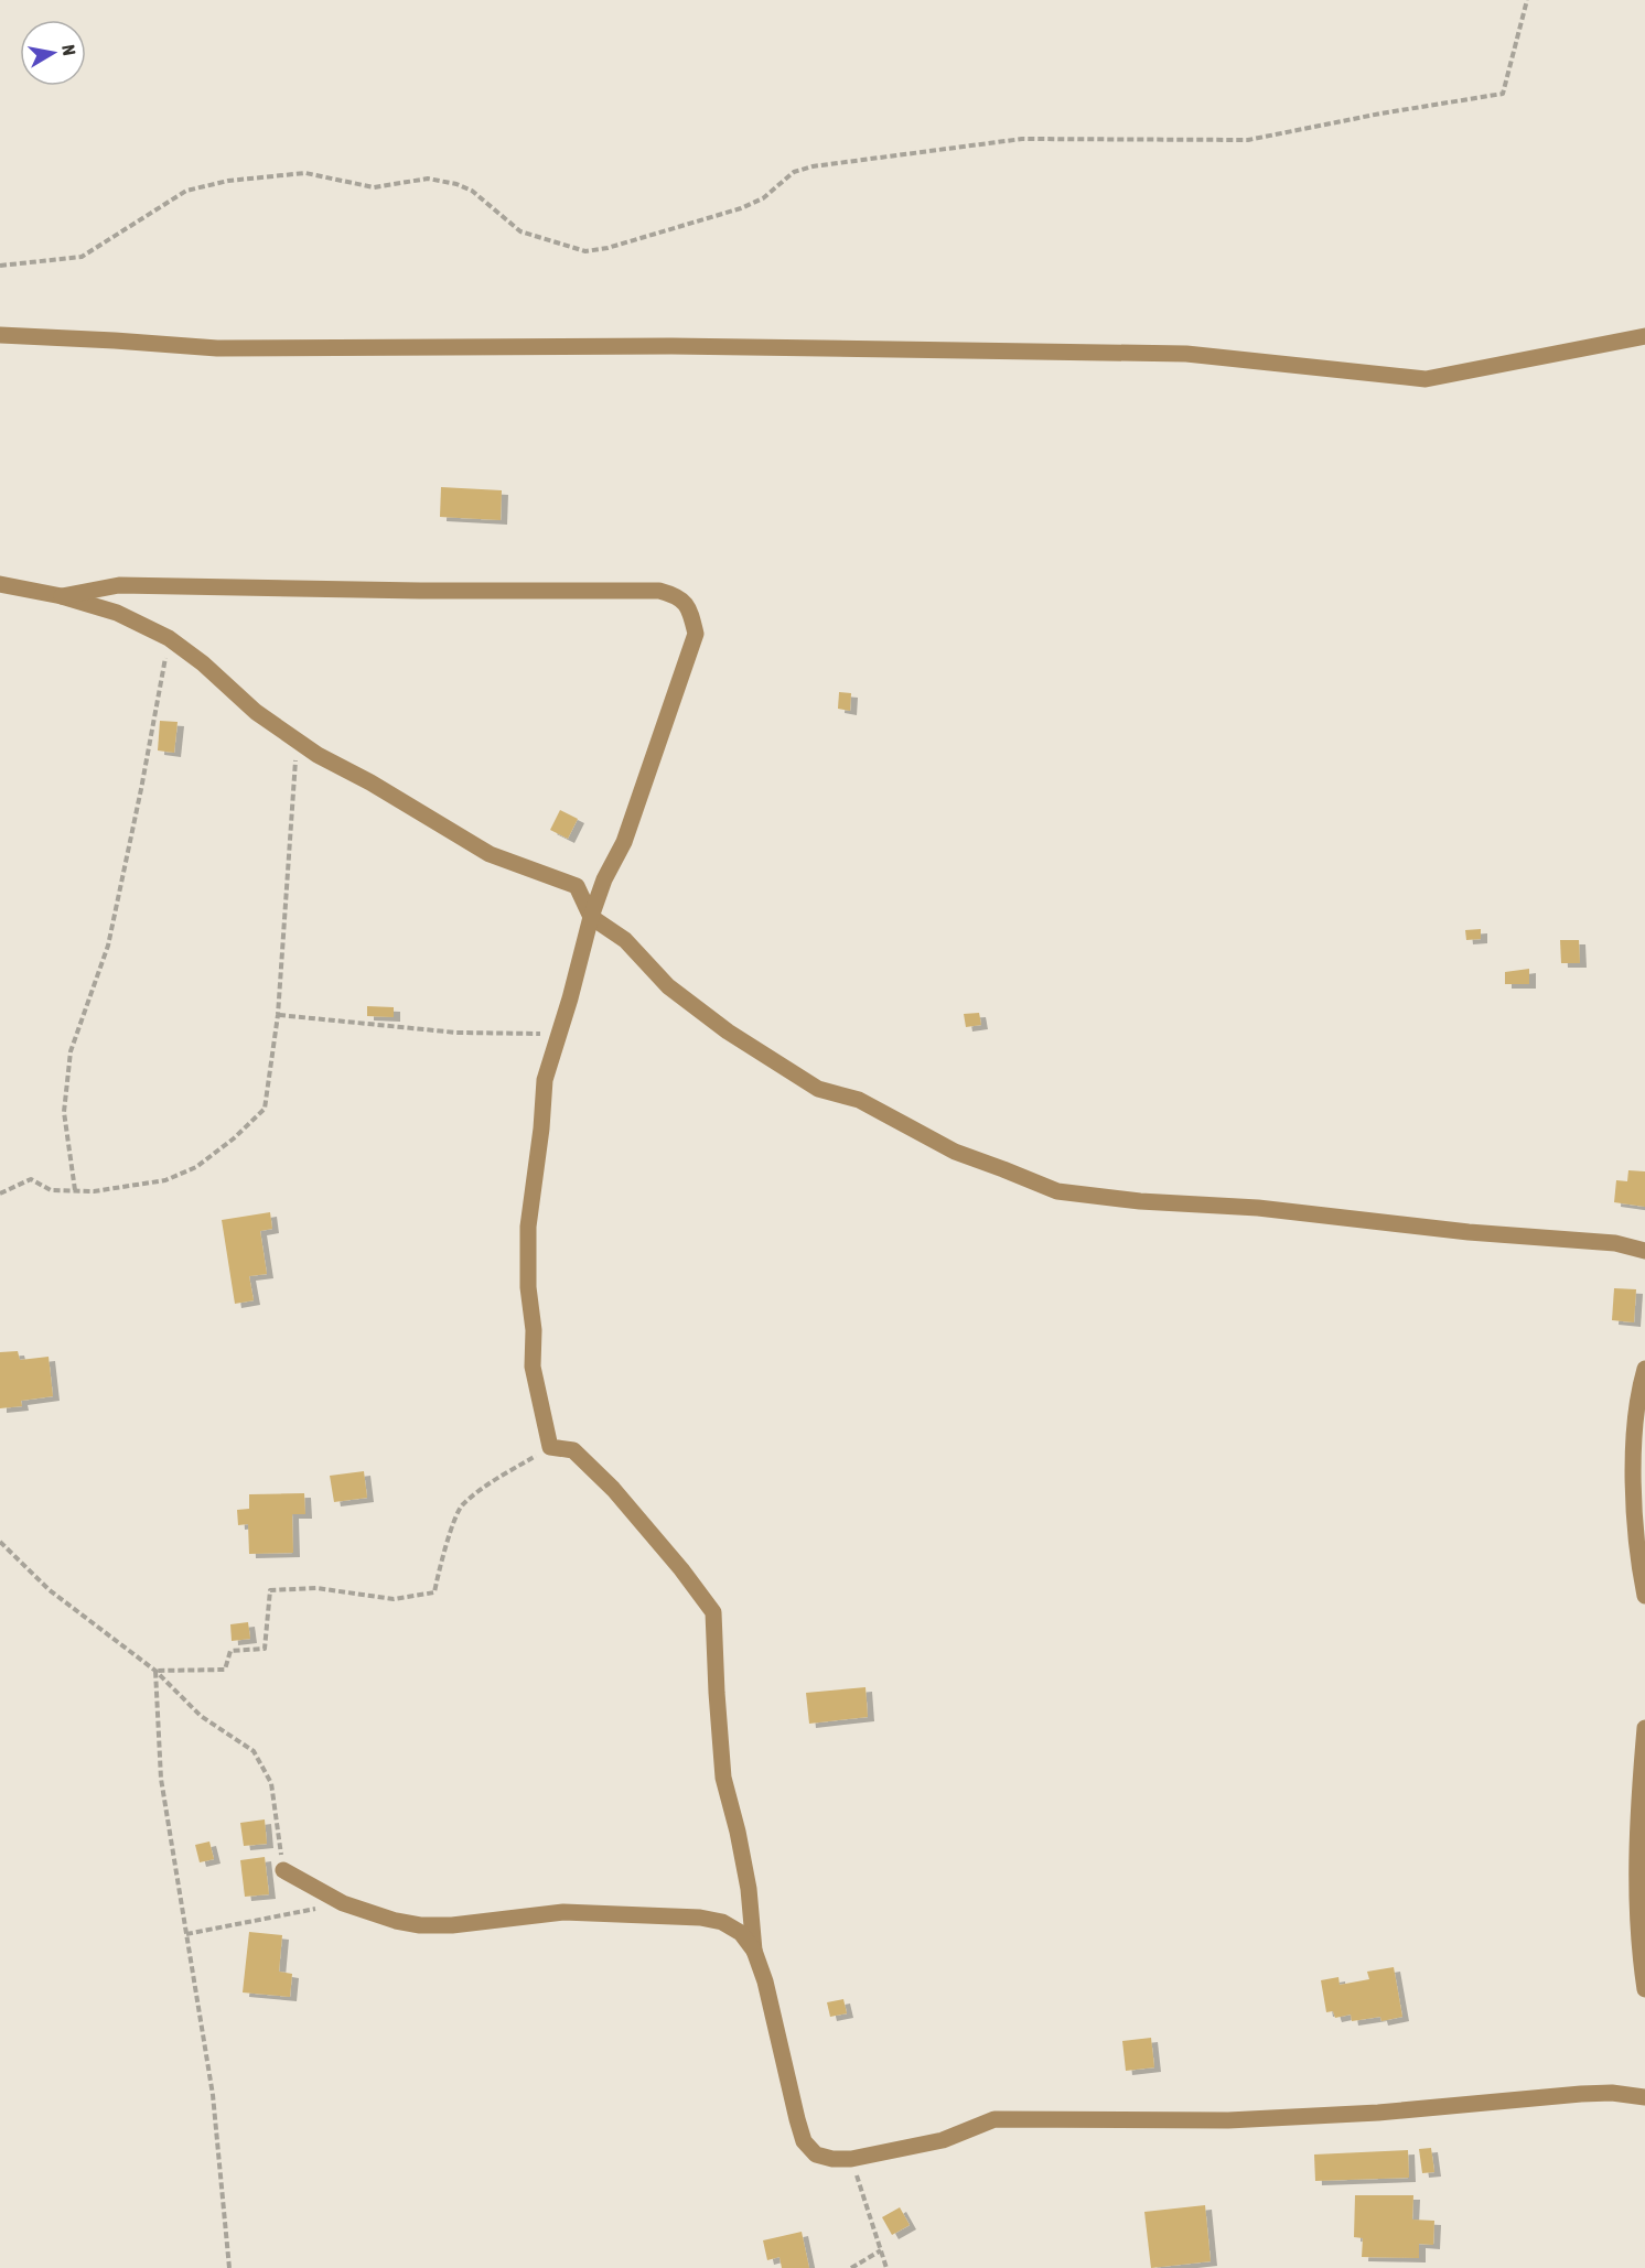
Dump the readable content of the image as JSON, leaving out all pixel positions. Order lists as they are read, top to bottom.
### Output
{
  "north": "right"
}
